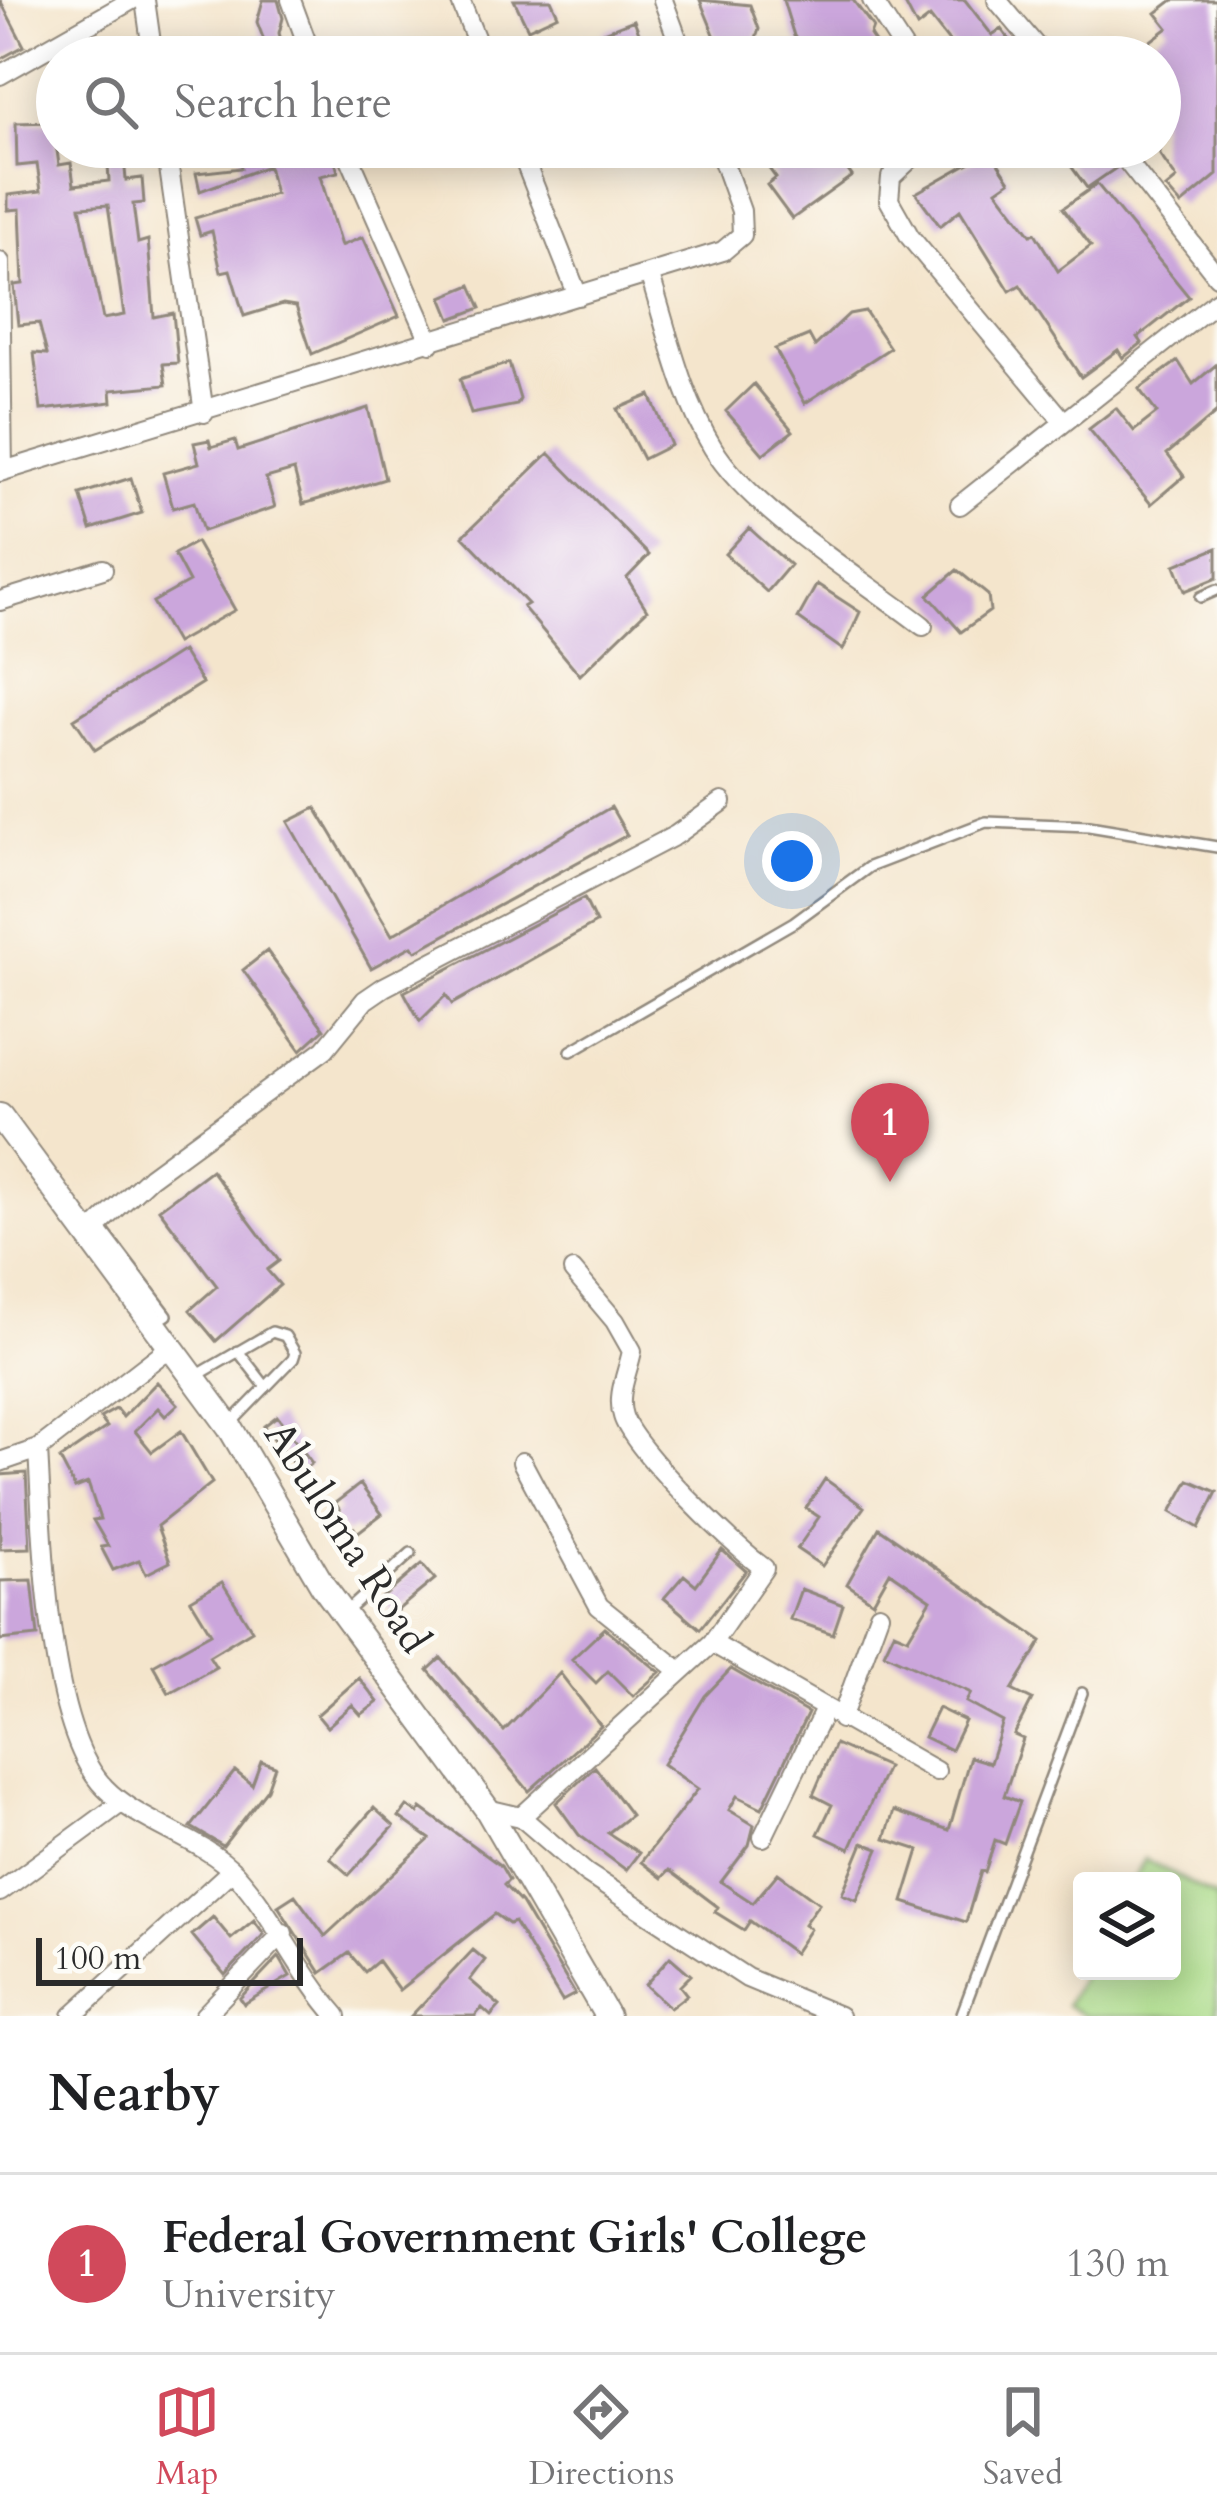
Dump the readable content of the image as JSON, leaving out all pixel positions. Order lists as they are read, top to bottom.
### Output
{
  "streets": {
    "street": ["Abuloma Road"]
  },
  "scale_bar": "100 m",
  "page": {
    "search": "Search here",
    "pins": "1",
    "scale": "100 m",
    "heading": "Nearby",
    "list": [
      {
        "mark": "1",
        "name": "Federal Government Girls' College",
        "note": "University",
        "value": "130 m"
      }
    ],
    "nav": ["Map", "Directions", "Saved"]
  }
}
